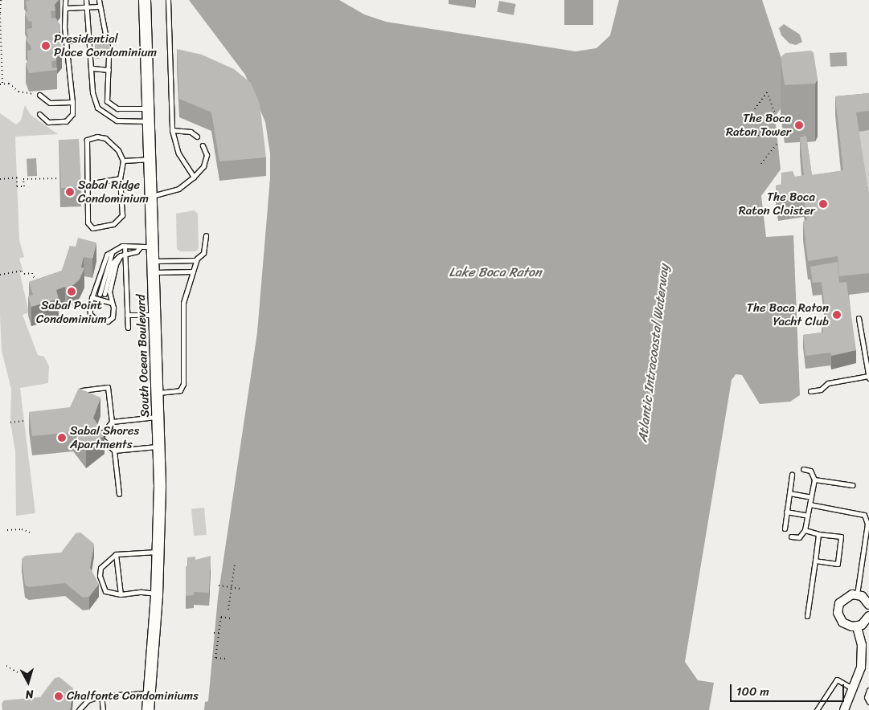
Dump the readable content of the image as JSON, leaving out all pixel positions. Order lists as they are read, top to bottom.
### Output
{
  "streets": {
    "main road": ["South Ocean Boulevard"]
  },
  "water": ["Lake Boca Raton", "Atlantic Intracoastal Waterway"],
  "places": [
    "Presidential Place Condominium",
    "The Boca Raton Tower",
    "Sabal Ridge Condominium",
    "The Boca Raton Cloister",
    "Sabal Point Condominium",
    "The Boca Raton Yacht Club",
    "Sabal Shores Apartments",
    "Chalfonte Condominiums"
  ],
  "scale_bar": "100 m",
  "north": "bottom"
}
